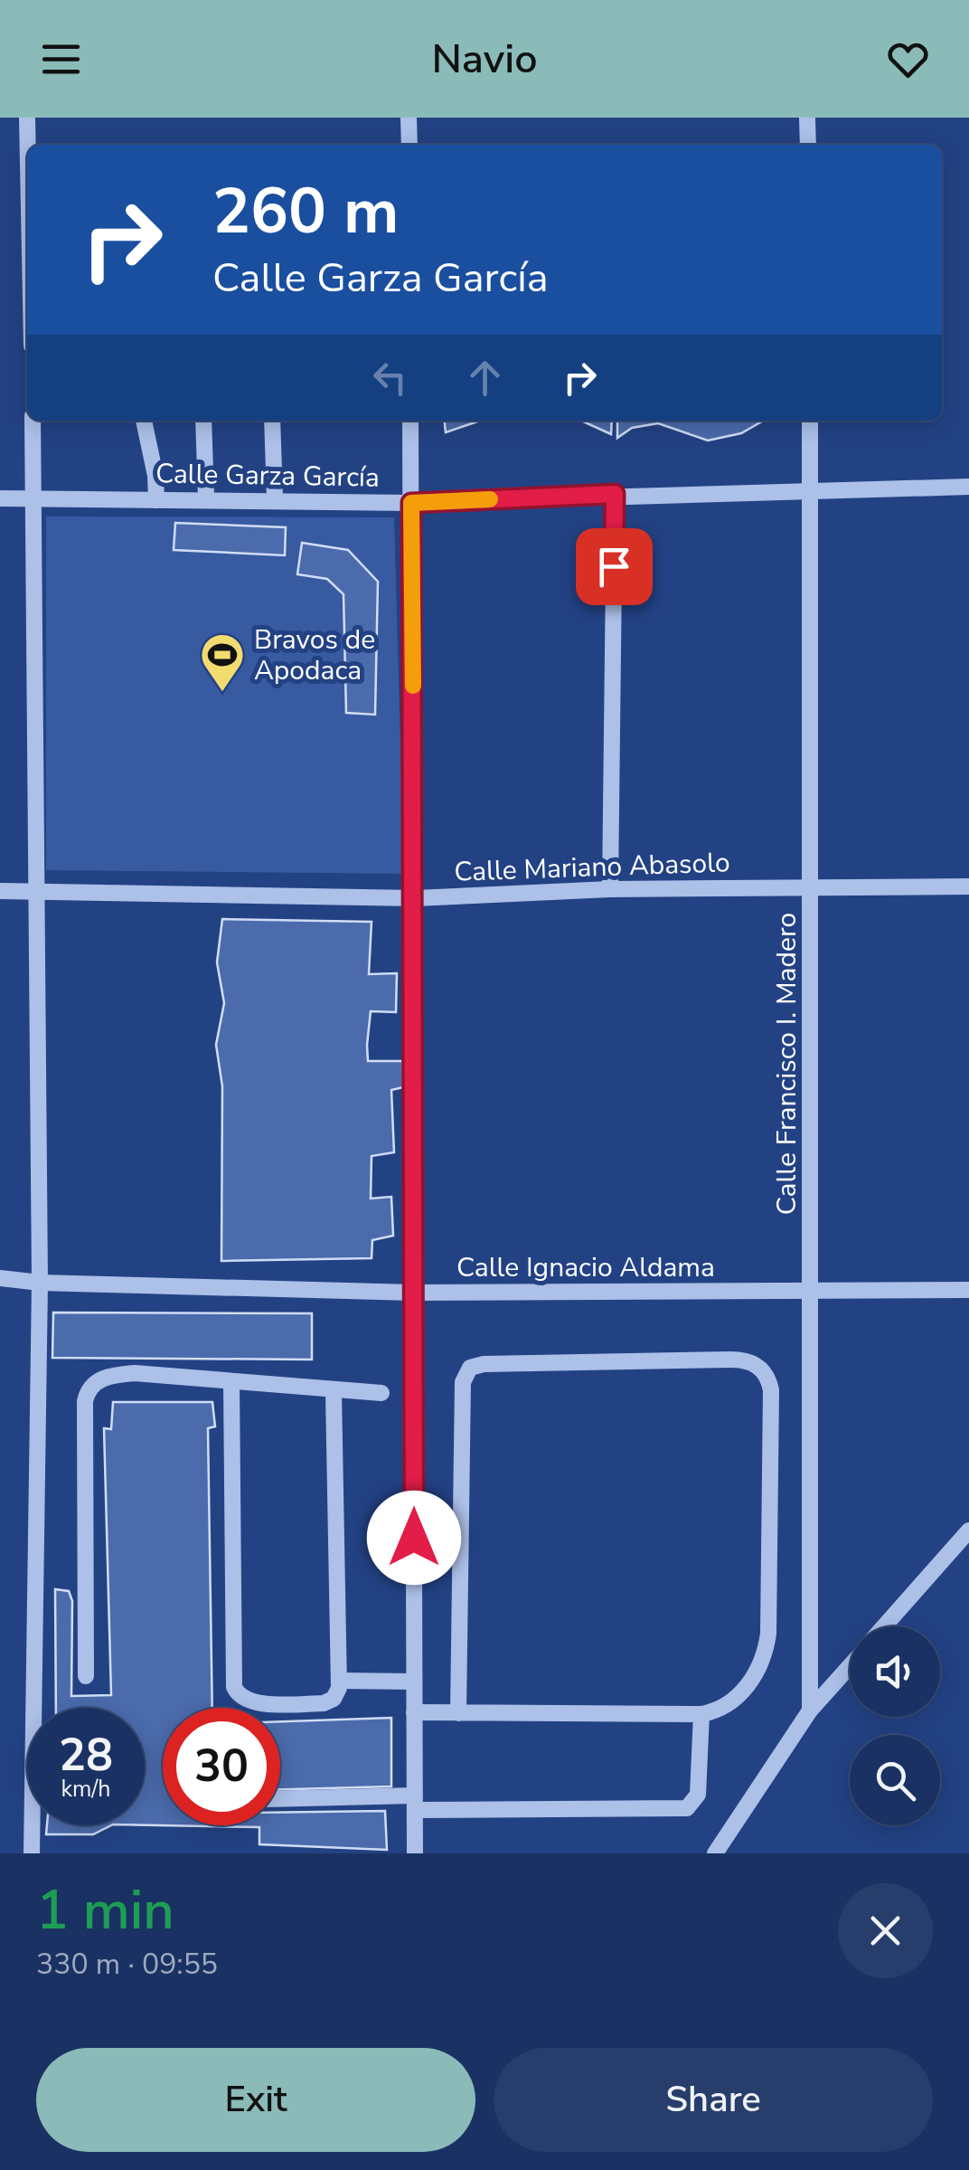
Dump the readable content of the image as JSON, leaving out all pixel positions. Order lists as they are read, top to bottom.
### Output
{
  "streets": {
    "street": [
      "Calle Garza García",
      "Calle Mariano Abasolo",
      "Calle Francisco I. Madero",
      "Calle Ignacio Aldama"
    ]
  },
  "crossings": [
    ["Calle Garza García", "Calle Francisco I. Madero"],
    ["Calle Mariano Abasolo", "Calle Francisco I. Madero"],
    ["Calle Francisco I. Madero", "Calle Ignacio Aldama"]
  ],
  "places": {
    "sports": ["Bravos de Apodaca"]
  },
  "page": {
    "header": "Navio",
    "turn": ["260 m", "Calle Garza García"],
    "speed": "28 km/h",
    "limit": "30",
    "heading": ["1 min", "330 m · 09:55"],
    "buttons": ["Exit", "Share"]
  }
}
